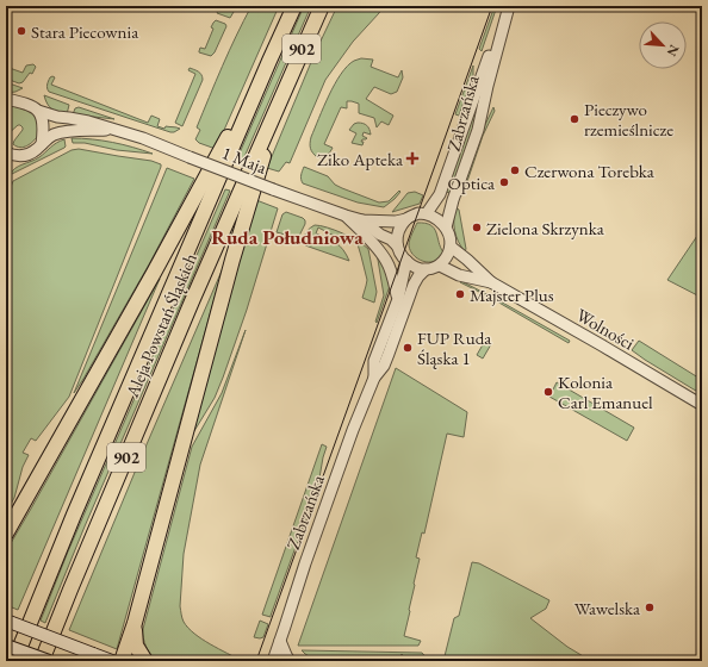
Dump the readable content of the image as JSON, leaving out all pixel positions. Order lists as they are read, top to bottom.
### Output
{
  "streets": {
    "main road": ["902", "Aleja Powstań Śląskich"],
    "street": ["Zabrzańska", "1 Maja", "Wolności"]
  },
  "crossings": [
    ["Zabrzańska", "1 Maja"],
    ["Zabrzańska", "Wolności"],
    ["1 Maja", "Wolności"]
  ],
  "districts": ["Ruda Południowa"],
  "places": {
    "other": [
      "Stara Piecownia",
      "Pieczywo rzemieślnicze",
      "Czerwona Torebka",
      "Optica",
      "Zielona Skrzynka",
      "Majster Plus",
      "FUP Ruda Śląska 1",
      "Kolonia Carl Emanuel",
      "Wawelska"
    ],
    "health": ["Ziko Apteka"]
  },
  "north": "bottom right"
}
